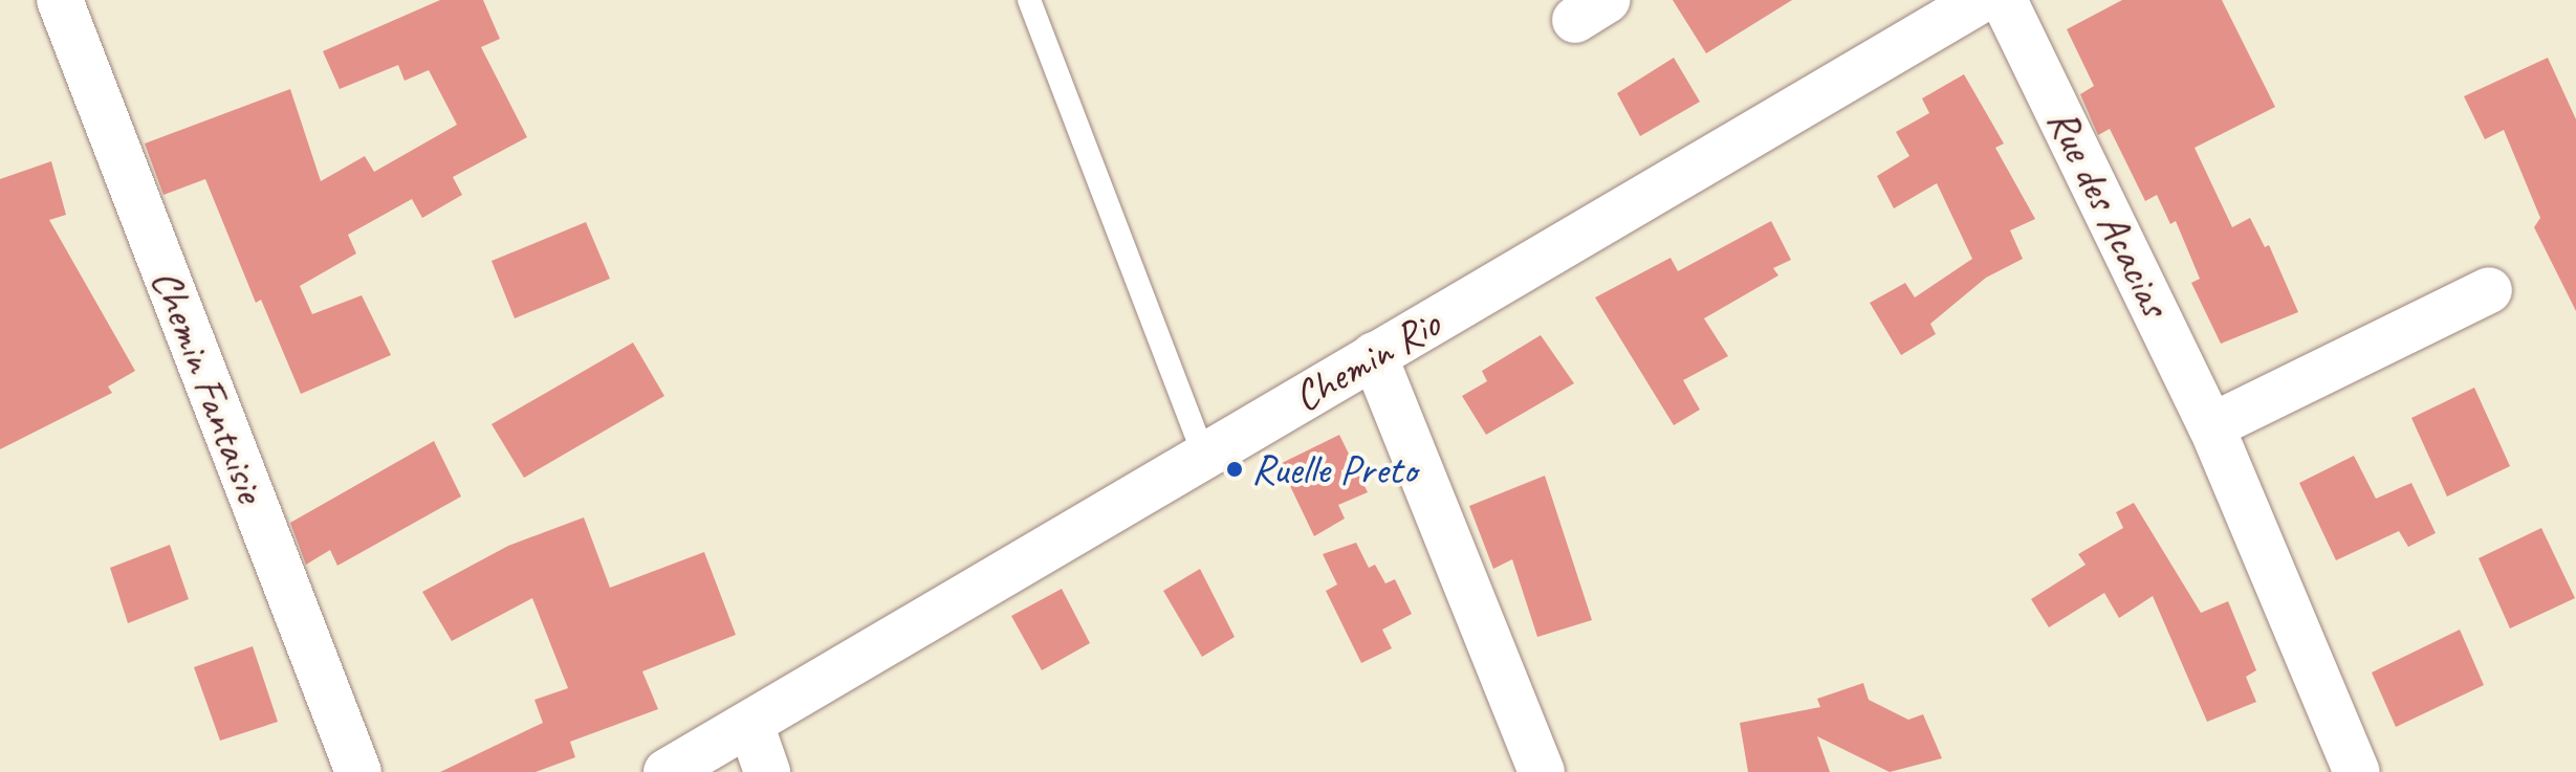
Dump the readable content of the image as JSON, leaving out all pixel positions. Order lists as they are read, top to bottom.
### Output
{
  "streets": {
    "street": ["Rue des Acacias", "Chemin Rio", "Chemin Fantaisie"]
  },
  "places": ["Ruelle Preto"]
}
